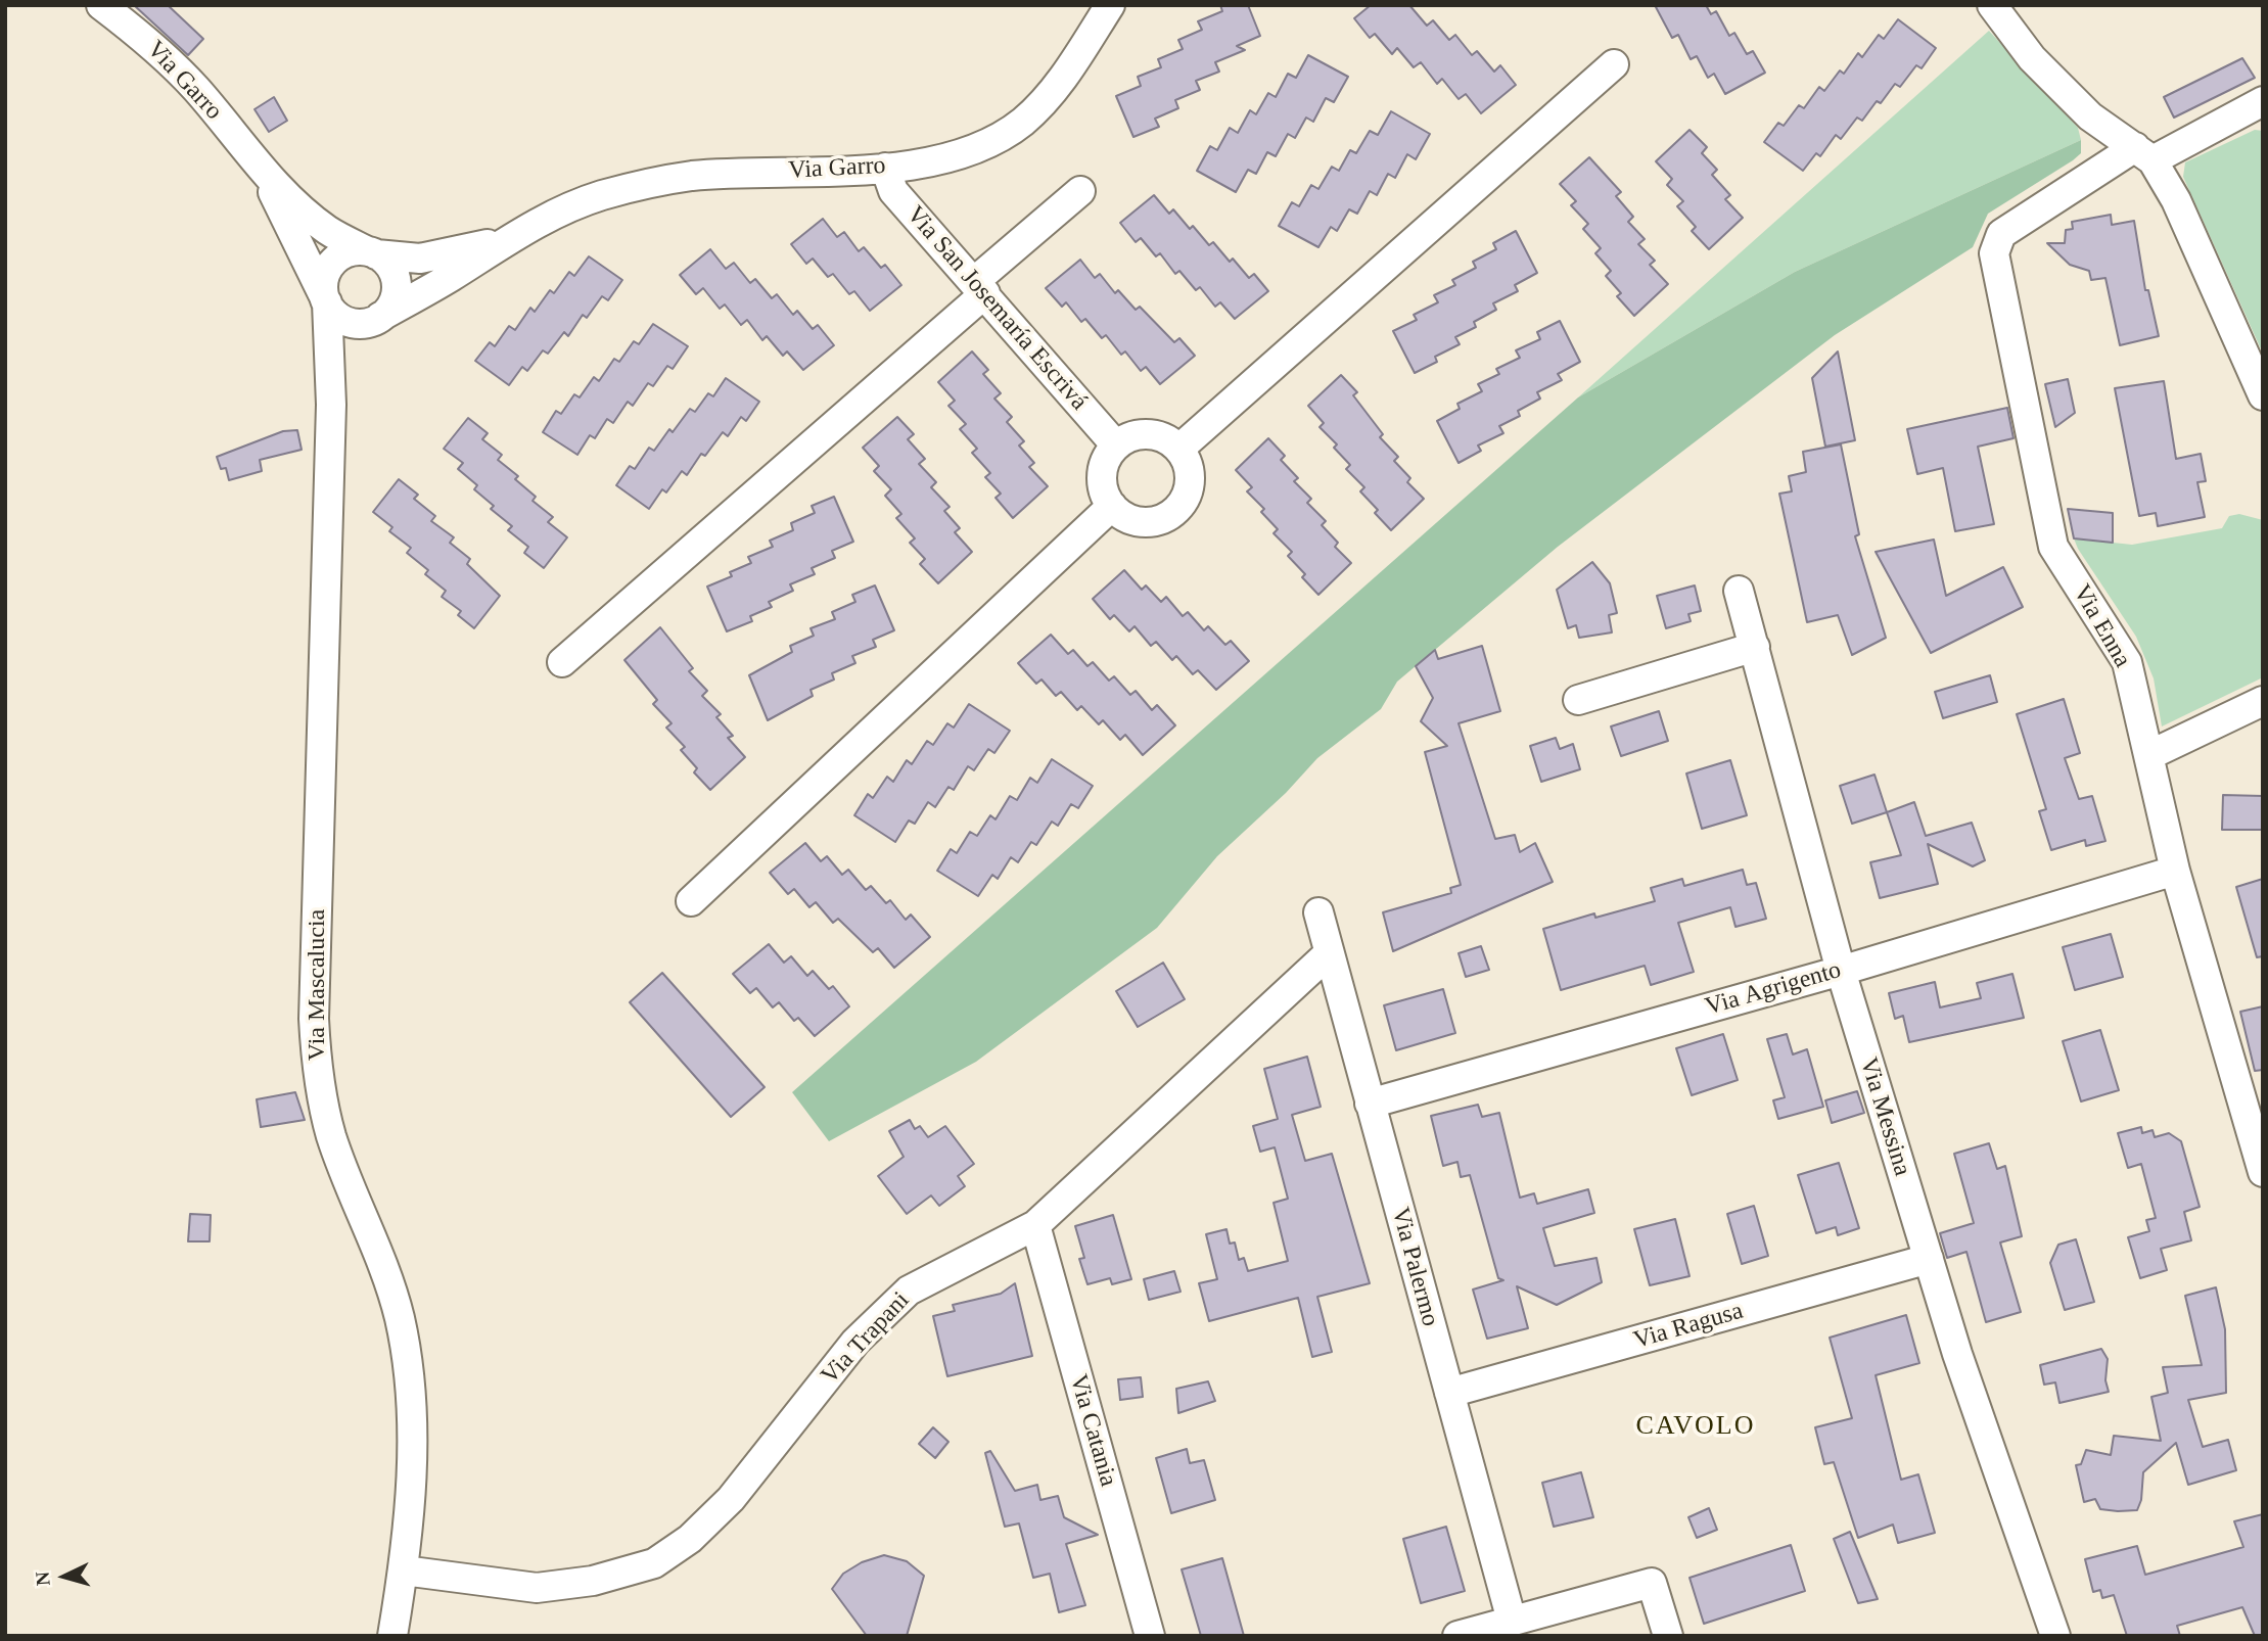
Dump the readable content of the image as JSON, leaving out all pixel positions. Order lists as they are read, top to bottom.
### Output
{
  "streets": {
    "street": [
      "Via Garro",
      "Via San Josemaría Escrivá",
      "Via Enna",
      "Via Mascalucia",
      "Via Agrigento",
      "Via Messina",
      "Via Palermo",
      "Via Ragusa",
      "Via Trapani",
      "Via Catania"
    ]
  },
  "crossings": [
    ["Via Garro", "Via San Josemaría Escrivá"],
    ["Via Enna", "Via Agrigento"],
    ["Via Mascalucia", "Via Trapani"],
    ["Via Agrigento", "Via Messina"],
    ["Via Agrigento", "Via Palermo"],
    ["Via Messina", "Via Ragusa"],
    ["Via Palermo", "Via Ragusa"],
    ["Via Palermo", "Via Trapani"],
    ["Via Trapani", "Via Catania"]
  ],
  "districts": ["CAVOLO"],
  "north": "left"
}
